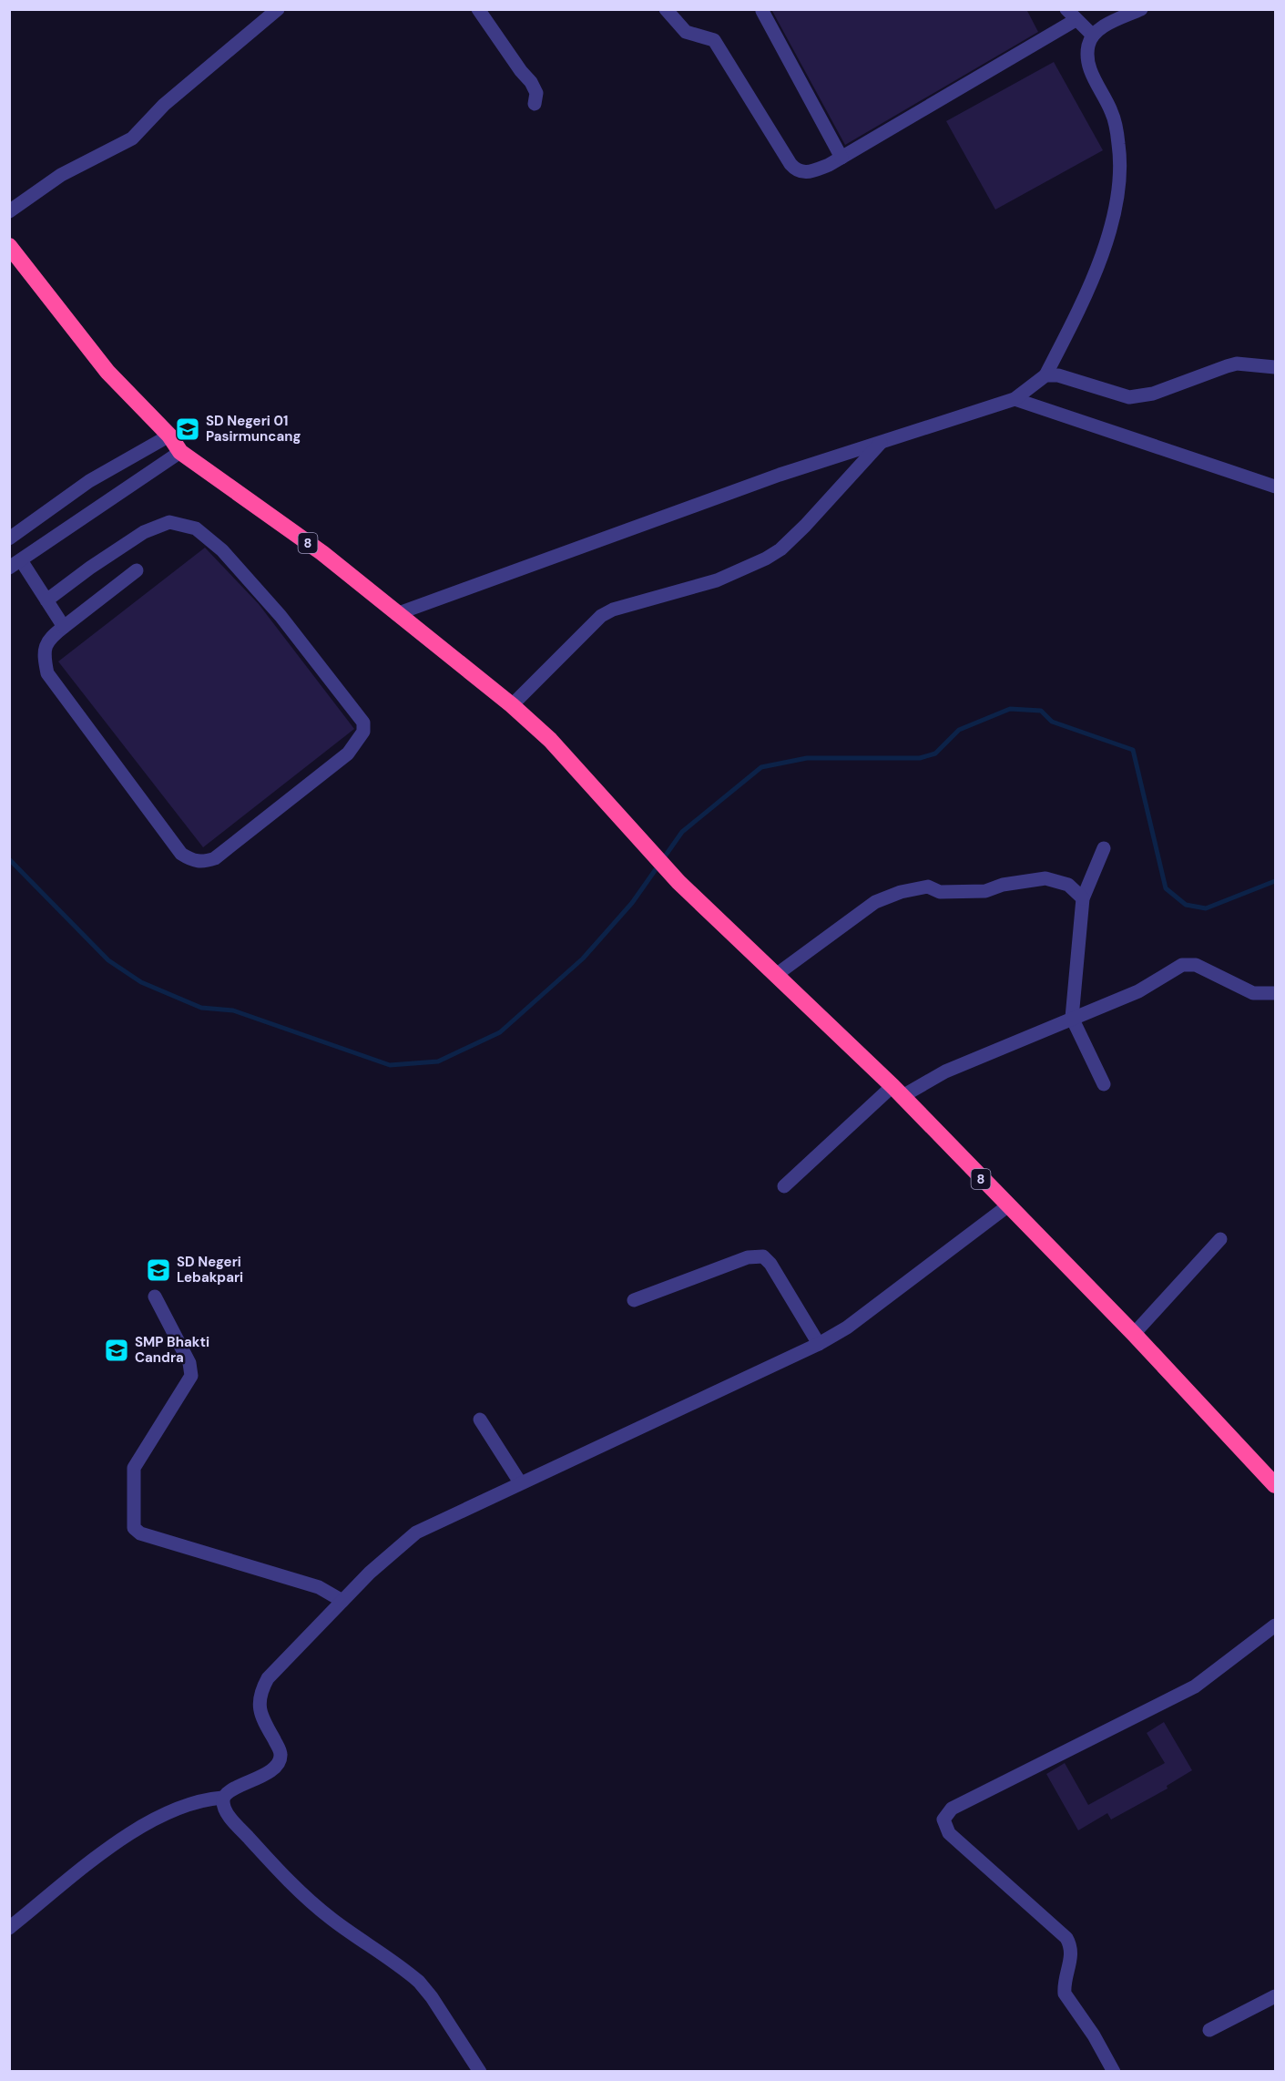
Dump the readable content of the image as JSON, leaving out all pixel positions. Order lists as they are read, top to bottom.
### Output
{
  "streets": {
    "highway": ["8"]
  },
  "places": {
    "school or university": ["SD Negeri 01 Pasirmuncang", "SD Negeri Lebakpari", "SMP Bhakti Candra"]
  }
}
